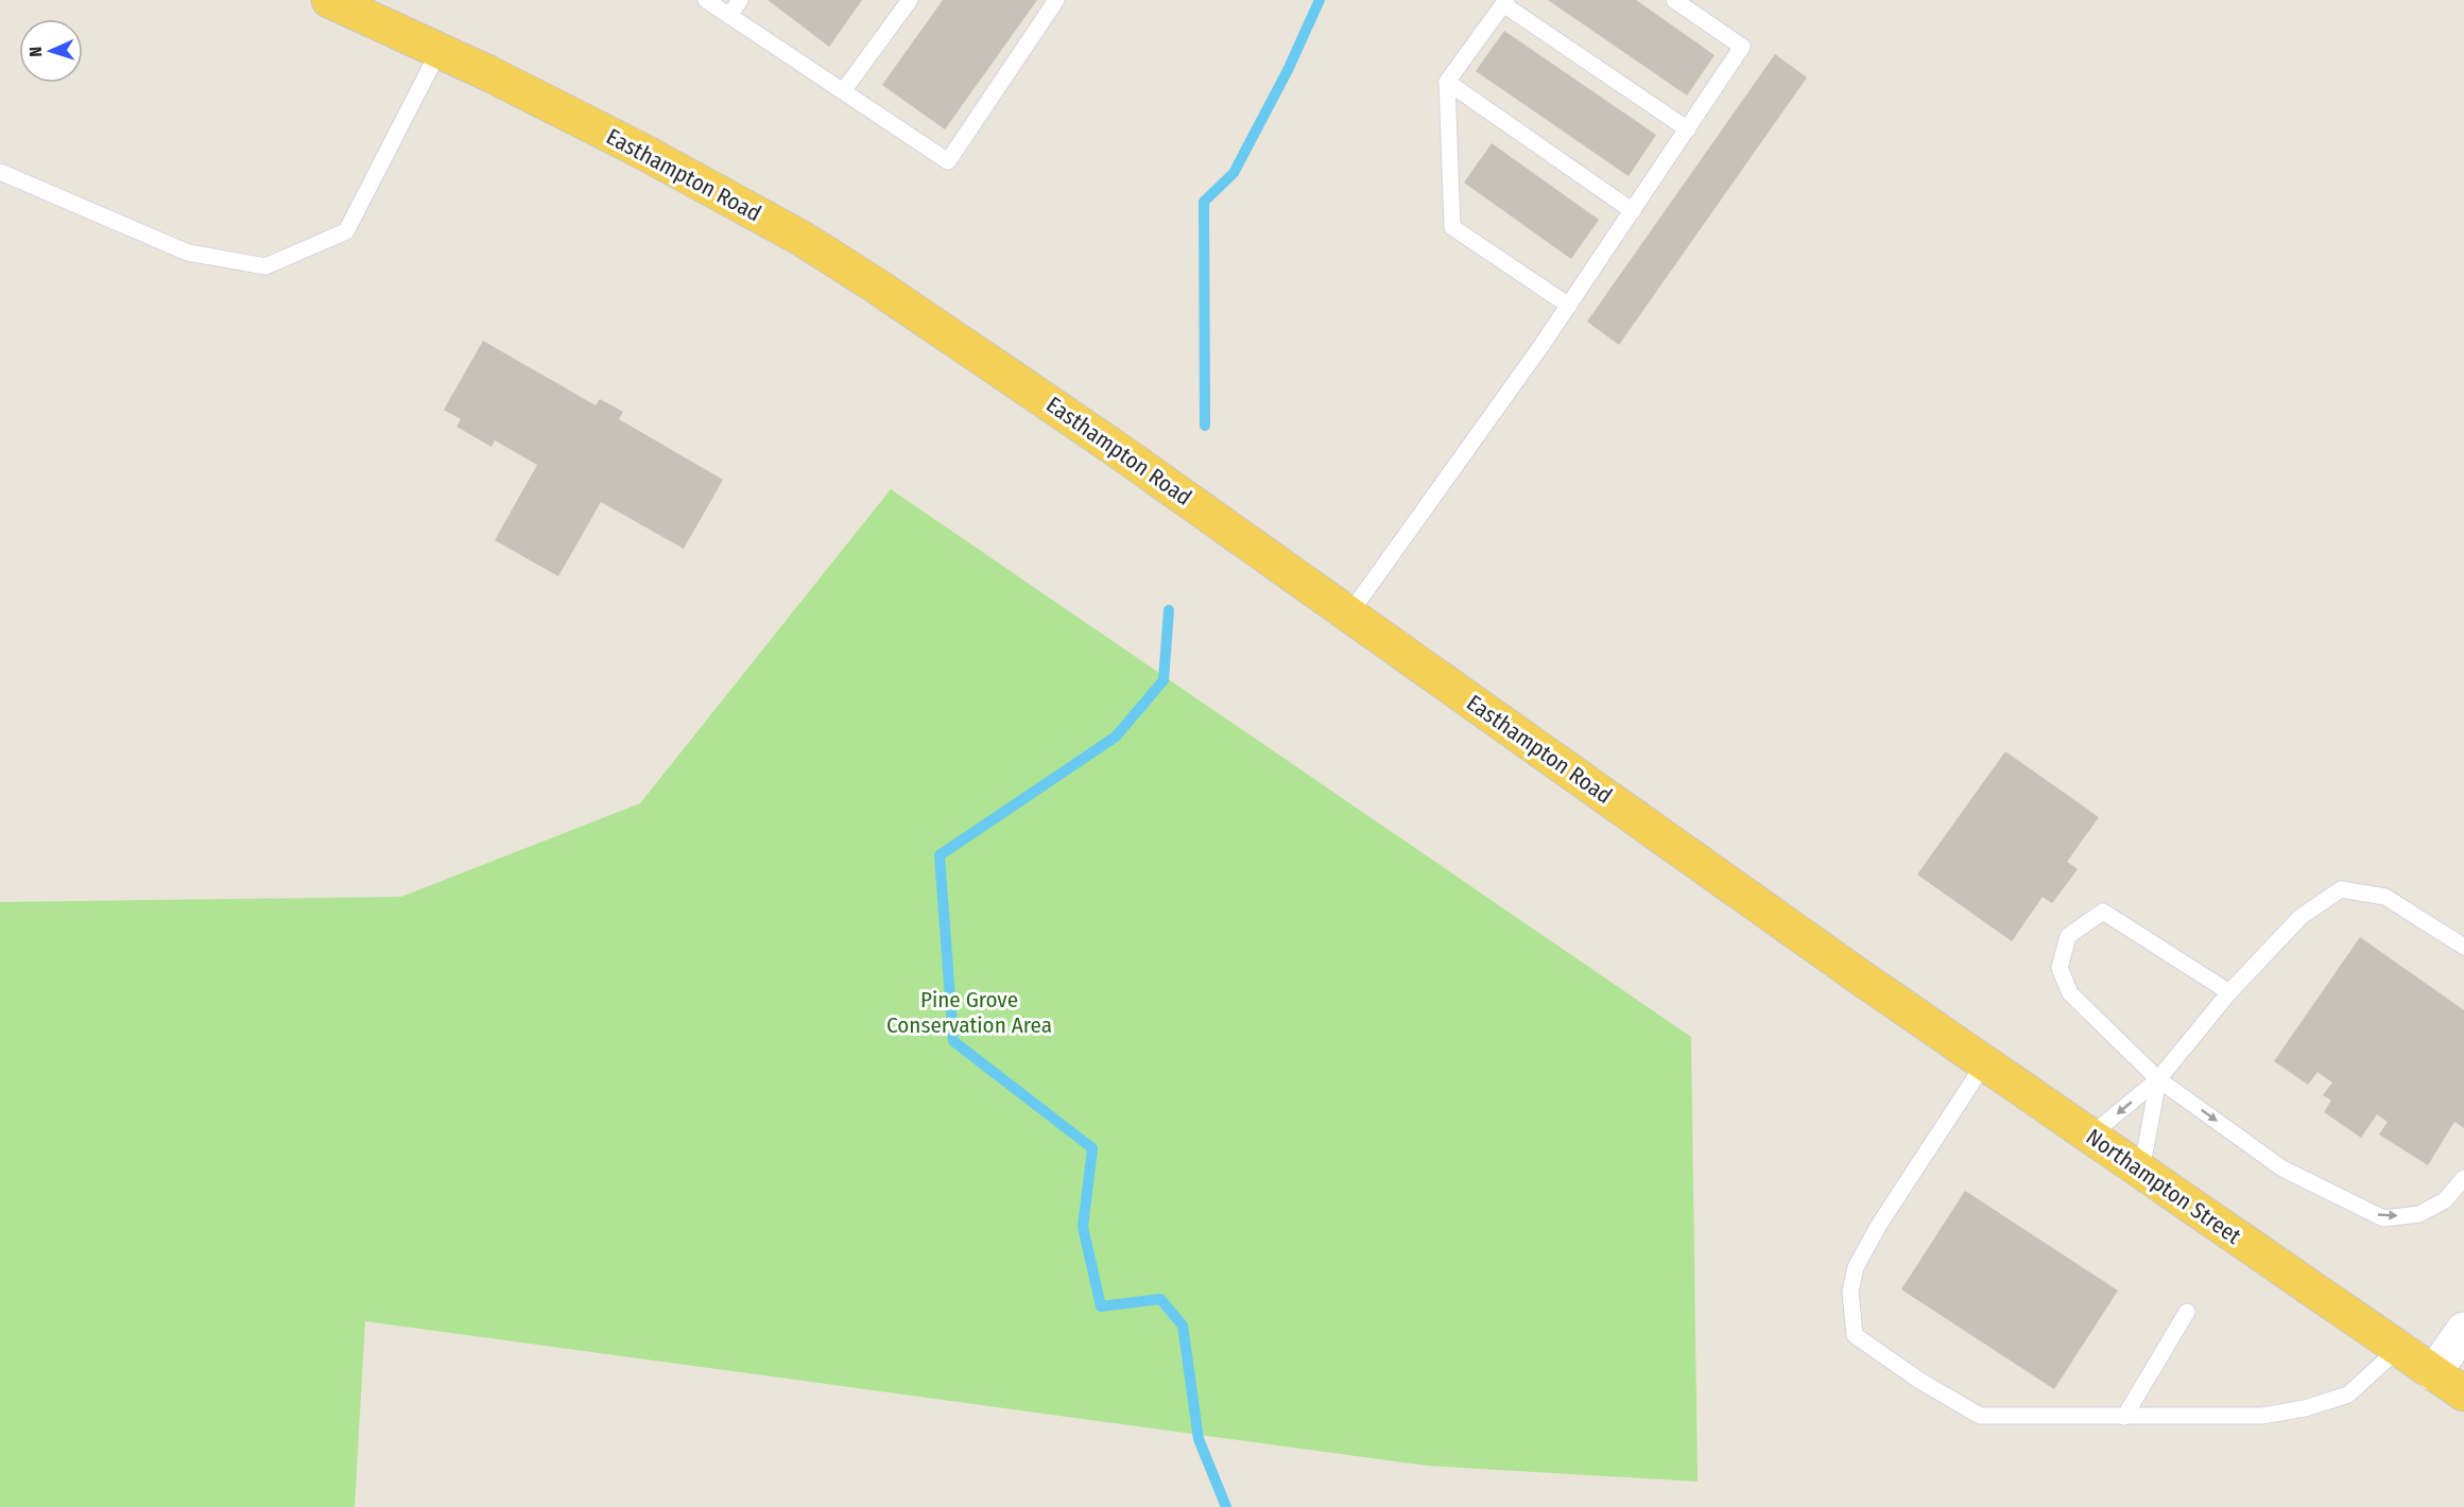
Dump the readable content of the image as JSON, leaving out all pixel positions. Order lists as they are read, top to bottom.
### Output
{
  "streets": {
    "main road": ["Easthampton Road", "Northampton Street"]
  },
  "crossings": [
    ["Easthampton Road", "Northampton Street"]
  ],
  "parks": ["Pine Grove Conservation Area"],
  "north": "left"
}
